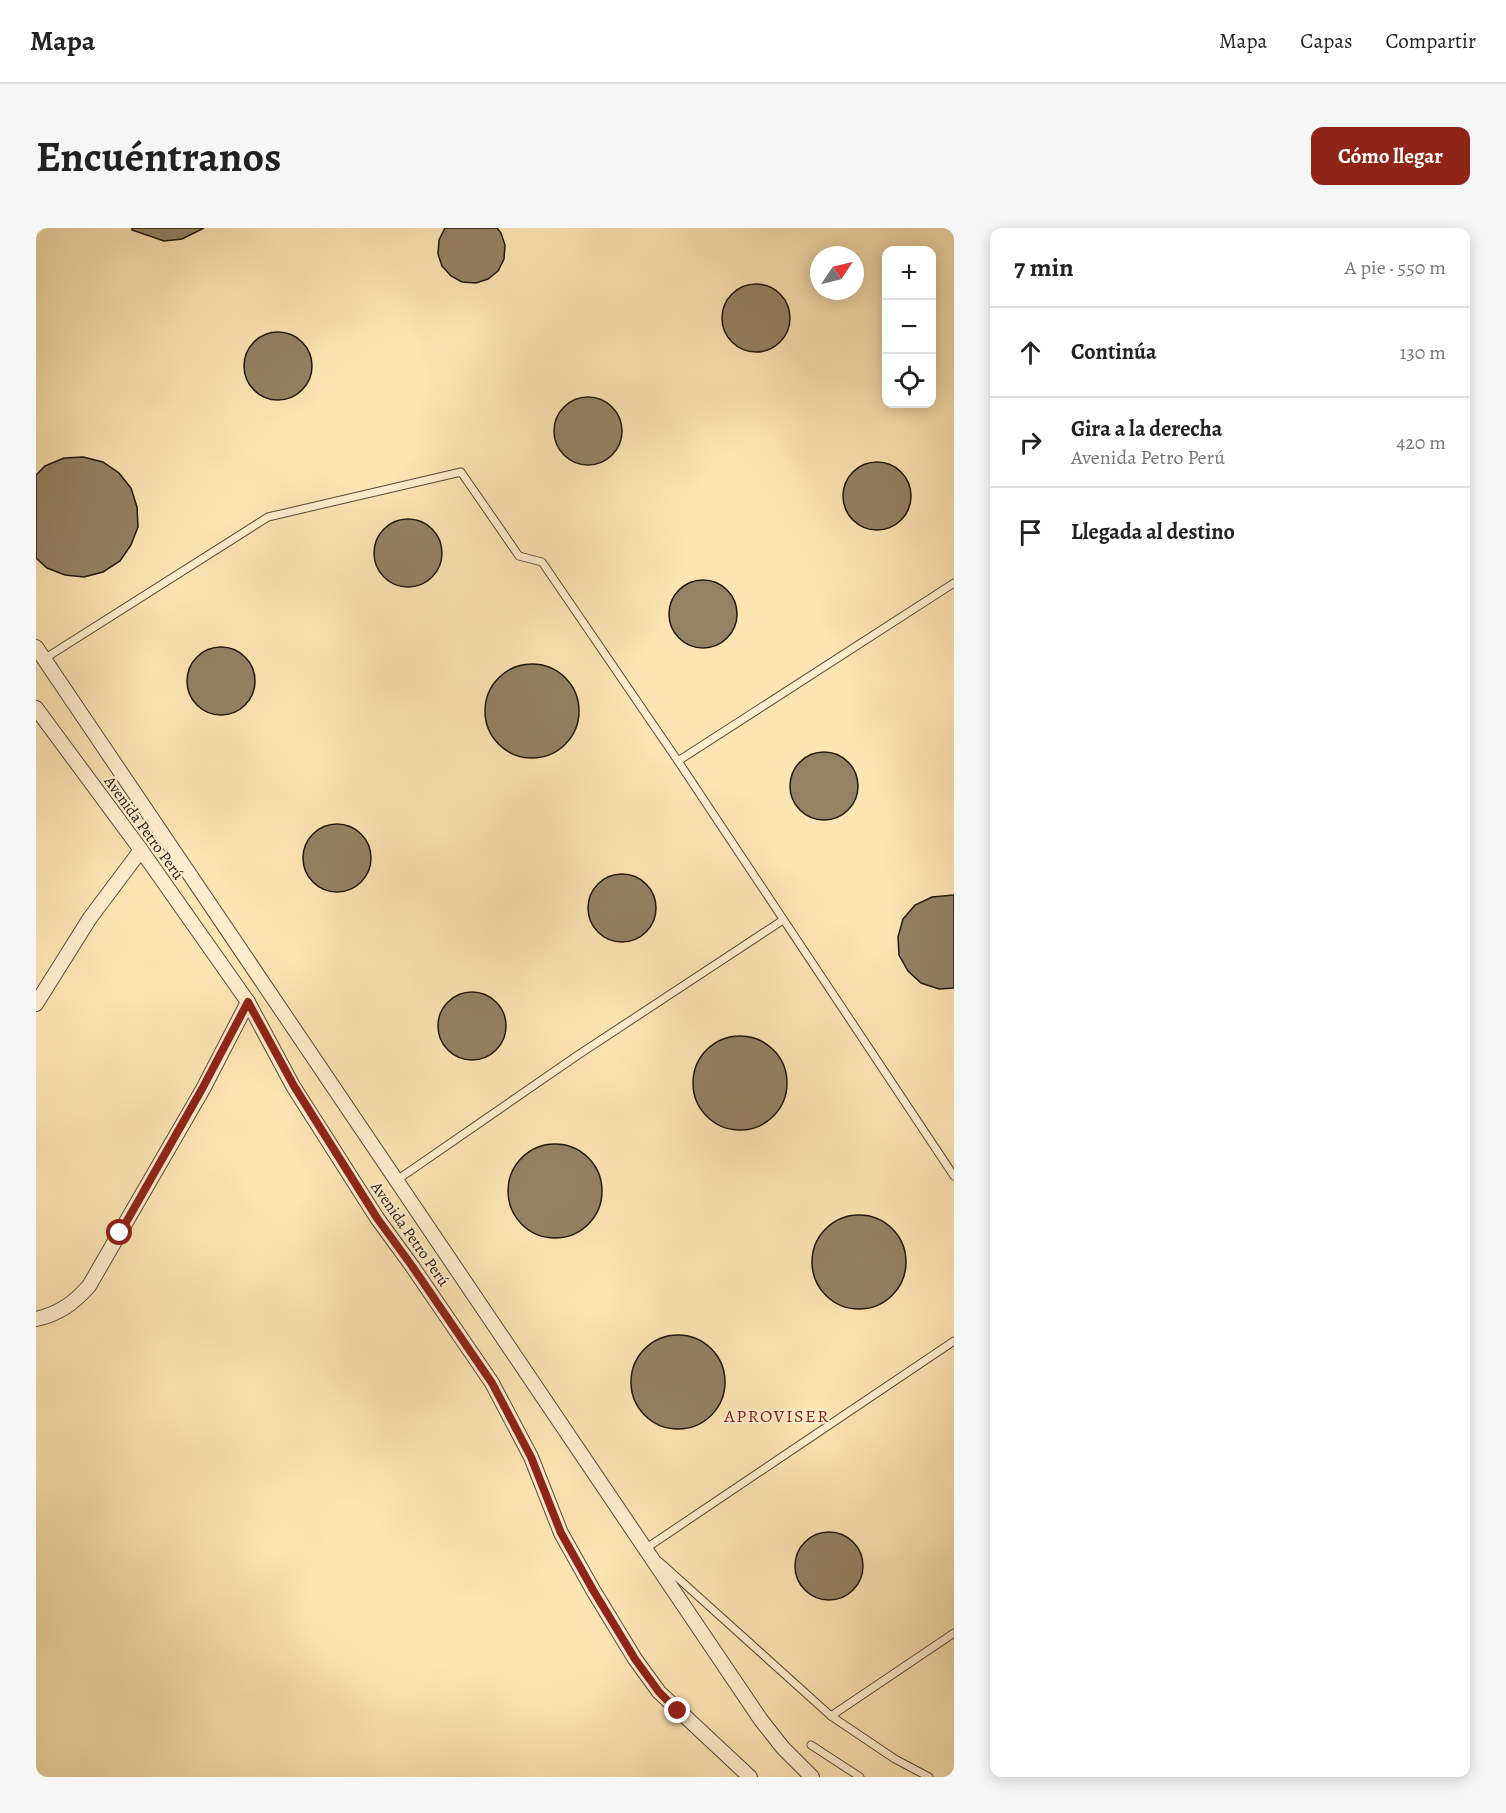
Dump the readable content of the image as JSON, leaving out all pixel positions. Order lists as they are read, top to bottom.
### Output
{
  "streets": {
    "street": ["Avenida Petro Perú"]
  },
  "districts": ["APROVISER"],
  "north": "top right",
  "page": {
    "header": "Mapa",
    "nav": ["Mapa", "Capas", "Compartir"],
    "buttons": "Cómo llegar",
    "title": "Encuéntranos",
    "heading": ["7 min", "A pie · 550 m"],
    "map_buttons": ["+", "−"],
    "list": [
      ["Continúa", "130 m"],
      ["Gira a la derecha", "Avenida Petro Perú", "420 m"],
      "Llegada al destino"
    ]
  }
}
